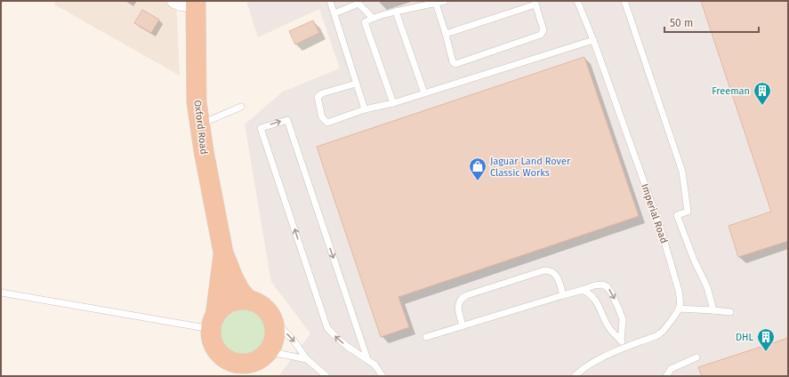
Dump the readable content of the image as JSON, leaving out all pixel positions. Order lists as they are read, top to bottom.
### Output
{
  "streets": {
    "highway": ["Oxford Road"],
    "lane": ["Imperial Road"]
  },
  "places": {
    "building": ["Freeman", "DHL"],
    "shop": ["Jaguar Land Rover Classic Works"]
  },
  "scale_bar": "50 m"
}
